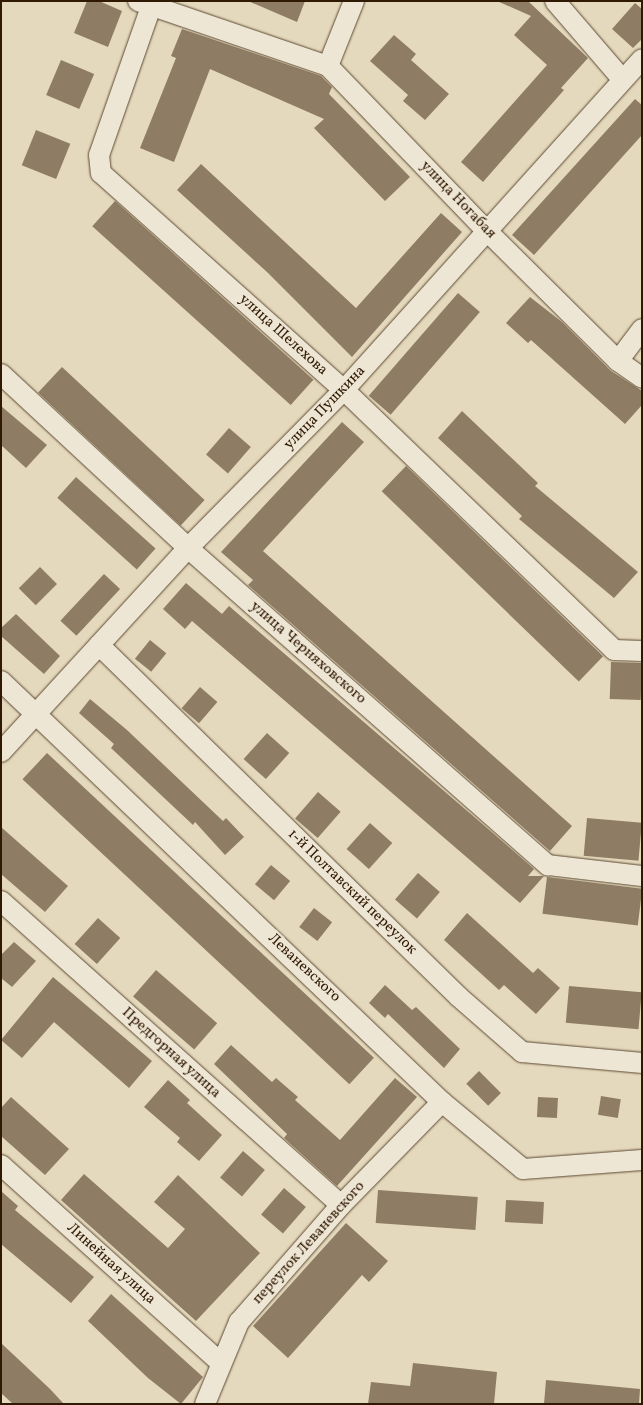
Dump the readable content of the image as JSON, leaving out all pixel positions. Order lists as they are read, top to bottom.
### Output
{
  "streets": {
    "street": [
      "улица Ногабая",
      "улица Шелехова",
      "улица Пушкина",
      "улица Черняховского",
      "1-й Полтавский переулок",
      "Леваневского",
      "Предгорная улица",
      "переулок Леваневского",
      "Линейная улица"
    ]
  },
  "crossings": [
    ["улица Ногабая", "улица Пушкина"],
    ["улица Шелехова", "улица Пушкина"],
    ["улица Пушкина", "улица Черняховского"],
    ["улица Пушкина", "1-й Полтавский переулок"],
    ["улица Пушкина", "Леваневского"],
    ["Леваневского", "переулок Леваневского"],
    ["Предгорная улица", "переулок Леваневского"],
    ["переулок Леваневского", "Линейная улица"]
  ]
}
